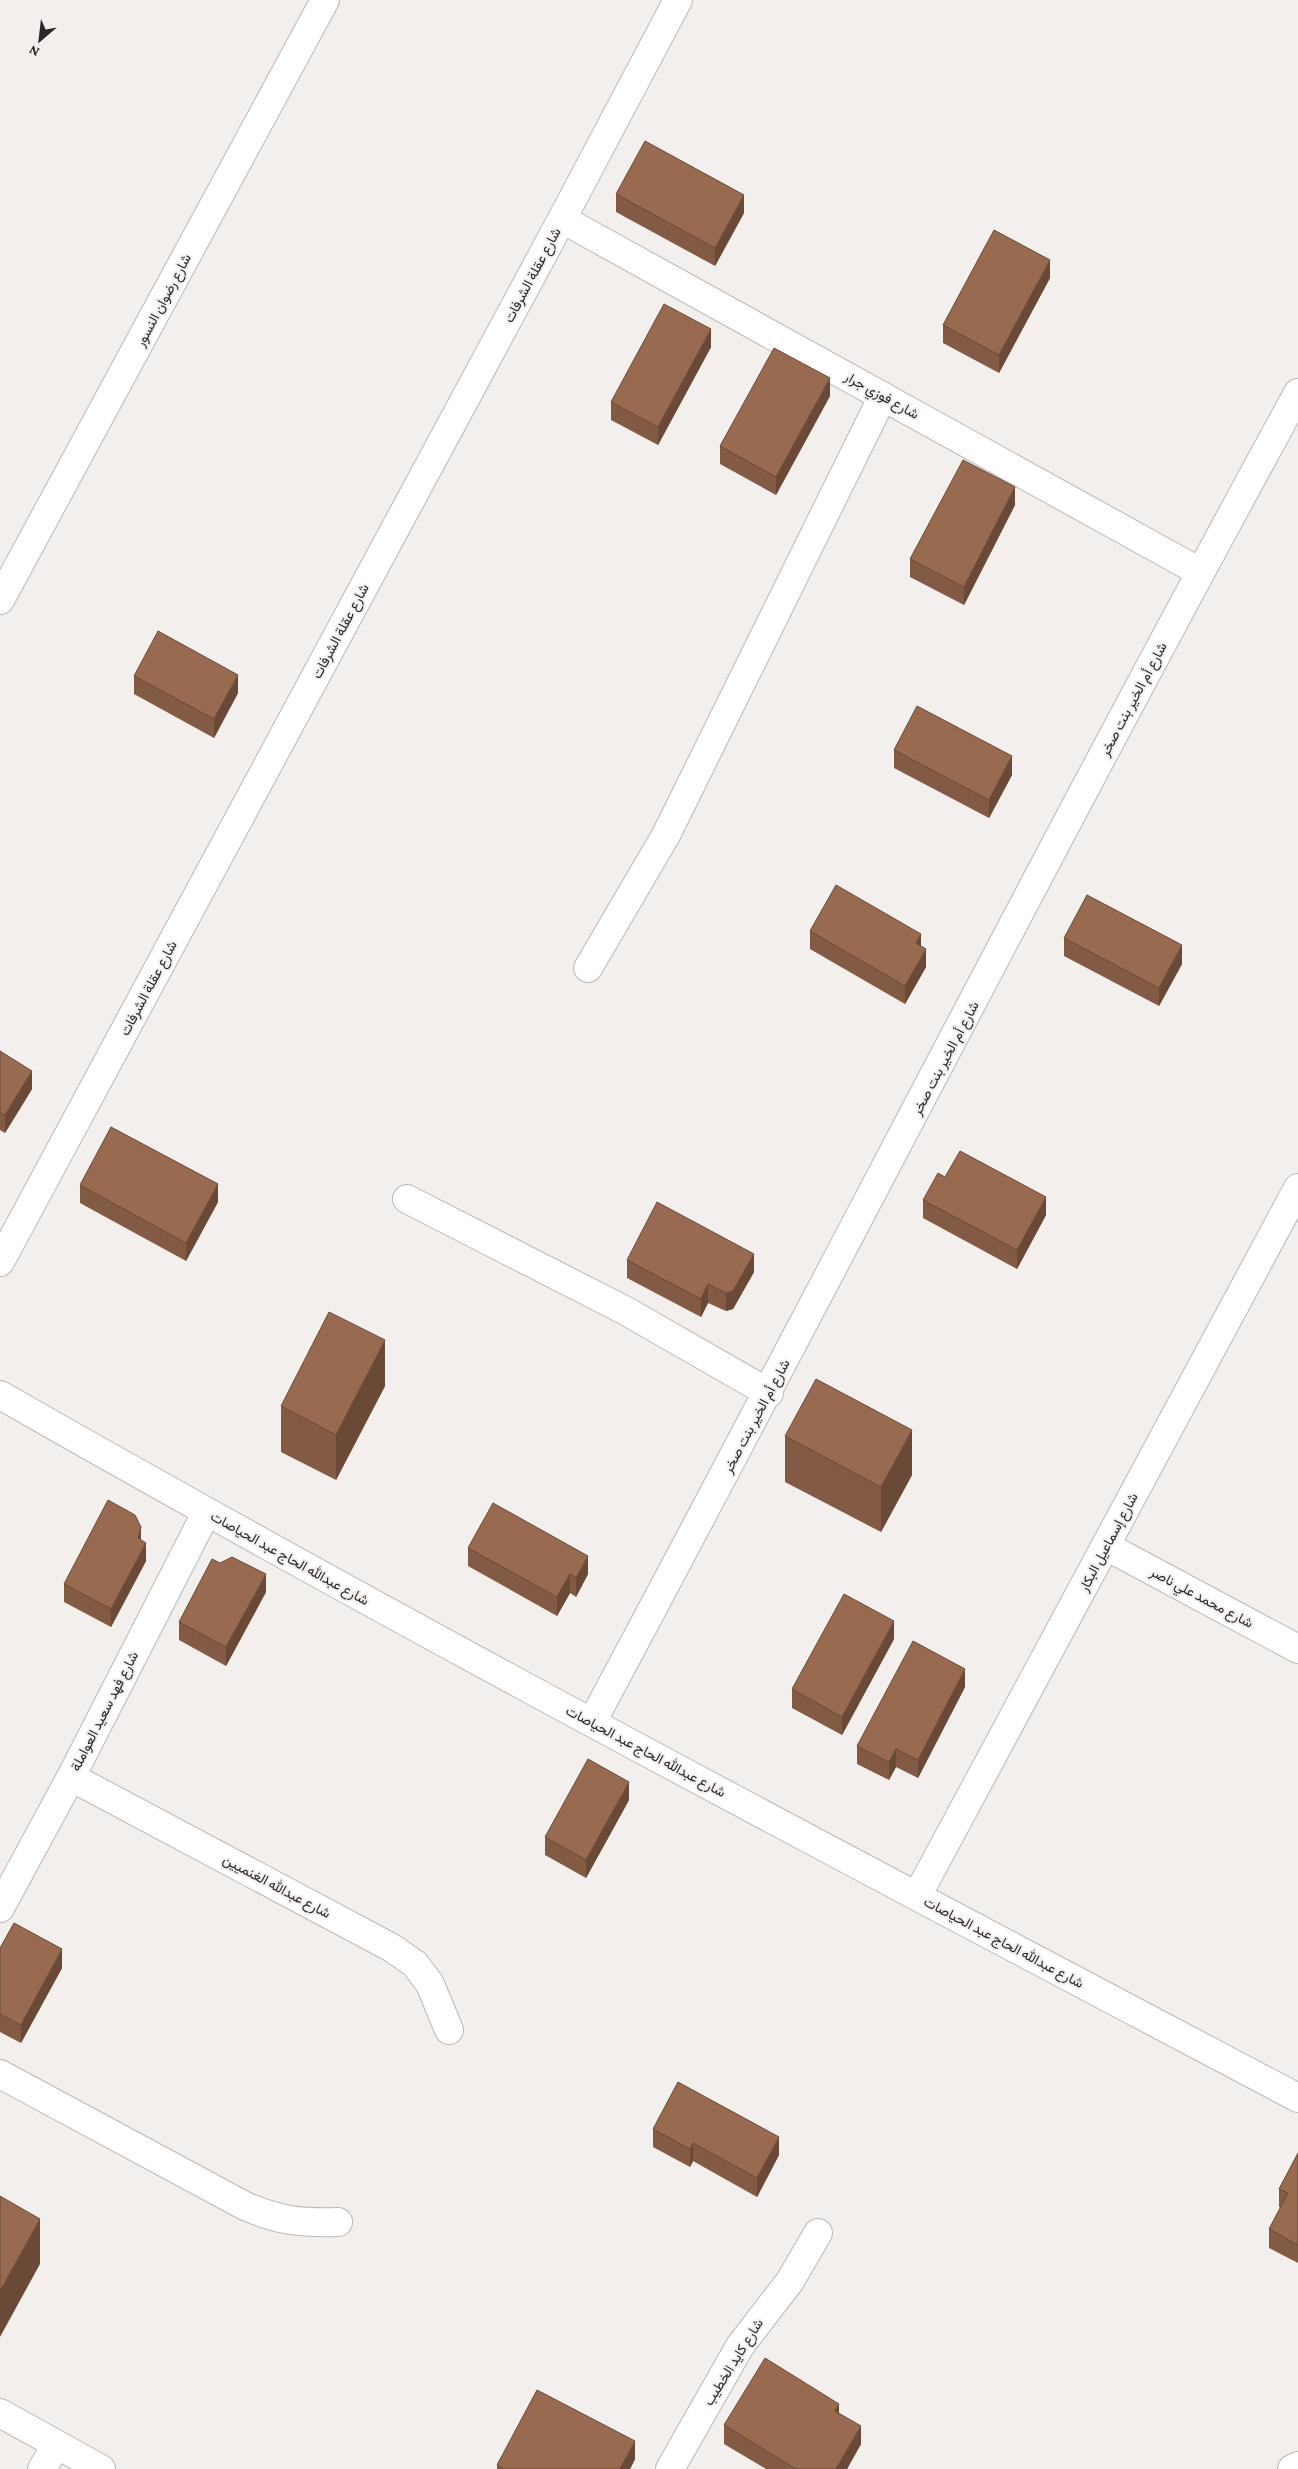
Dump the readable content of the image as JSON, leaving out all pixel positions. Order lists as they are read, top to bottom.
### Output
{
  "streets": {
    "street": [
      "شارع عقلة الشرفات",
      "شارع رضوان النسور",
      "شارع فوزي جرار",
      "شارع أم الخير بنت صخر",
      "شارع إسماعيل البكار",
      "شارع عبدالله الحاج عبد الحياصات",
      "شارع محمد علي ناصر",
      "شارع فهد سعيد العواملة",
      "شارع عبدالله الغنميين",
      "شارع كايد الخطيب"
    ]
  },
  "crossings": [
    ["شارع عقلة الشرفات", "شارع فوزي جرار"],
    ["شارع فوزي جرار", "شارع أم الخير بنت صخر"],
    ["شارع أم الخير بنت صخر", "شارع عبدالله الحاج عبد الحياصات"],
    ["شارع إسماعيل البكار", "شارع عبدالله الحاج عبد الحياصات"],
    ["شارع إسماعيل البكار", "شارع محمد علي ناصر"],
    ["شارع عبدالله الحاج عبد الحياصات", "شارع فهد سعيد العواملة"],
    ["شارع فهد سعيد العواملة", "شارع عبدالله الغنميين"]
  ],
  "north": "bottom left"
}
